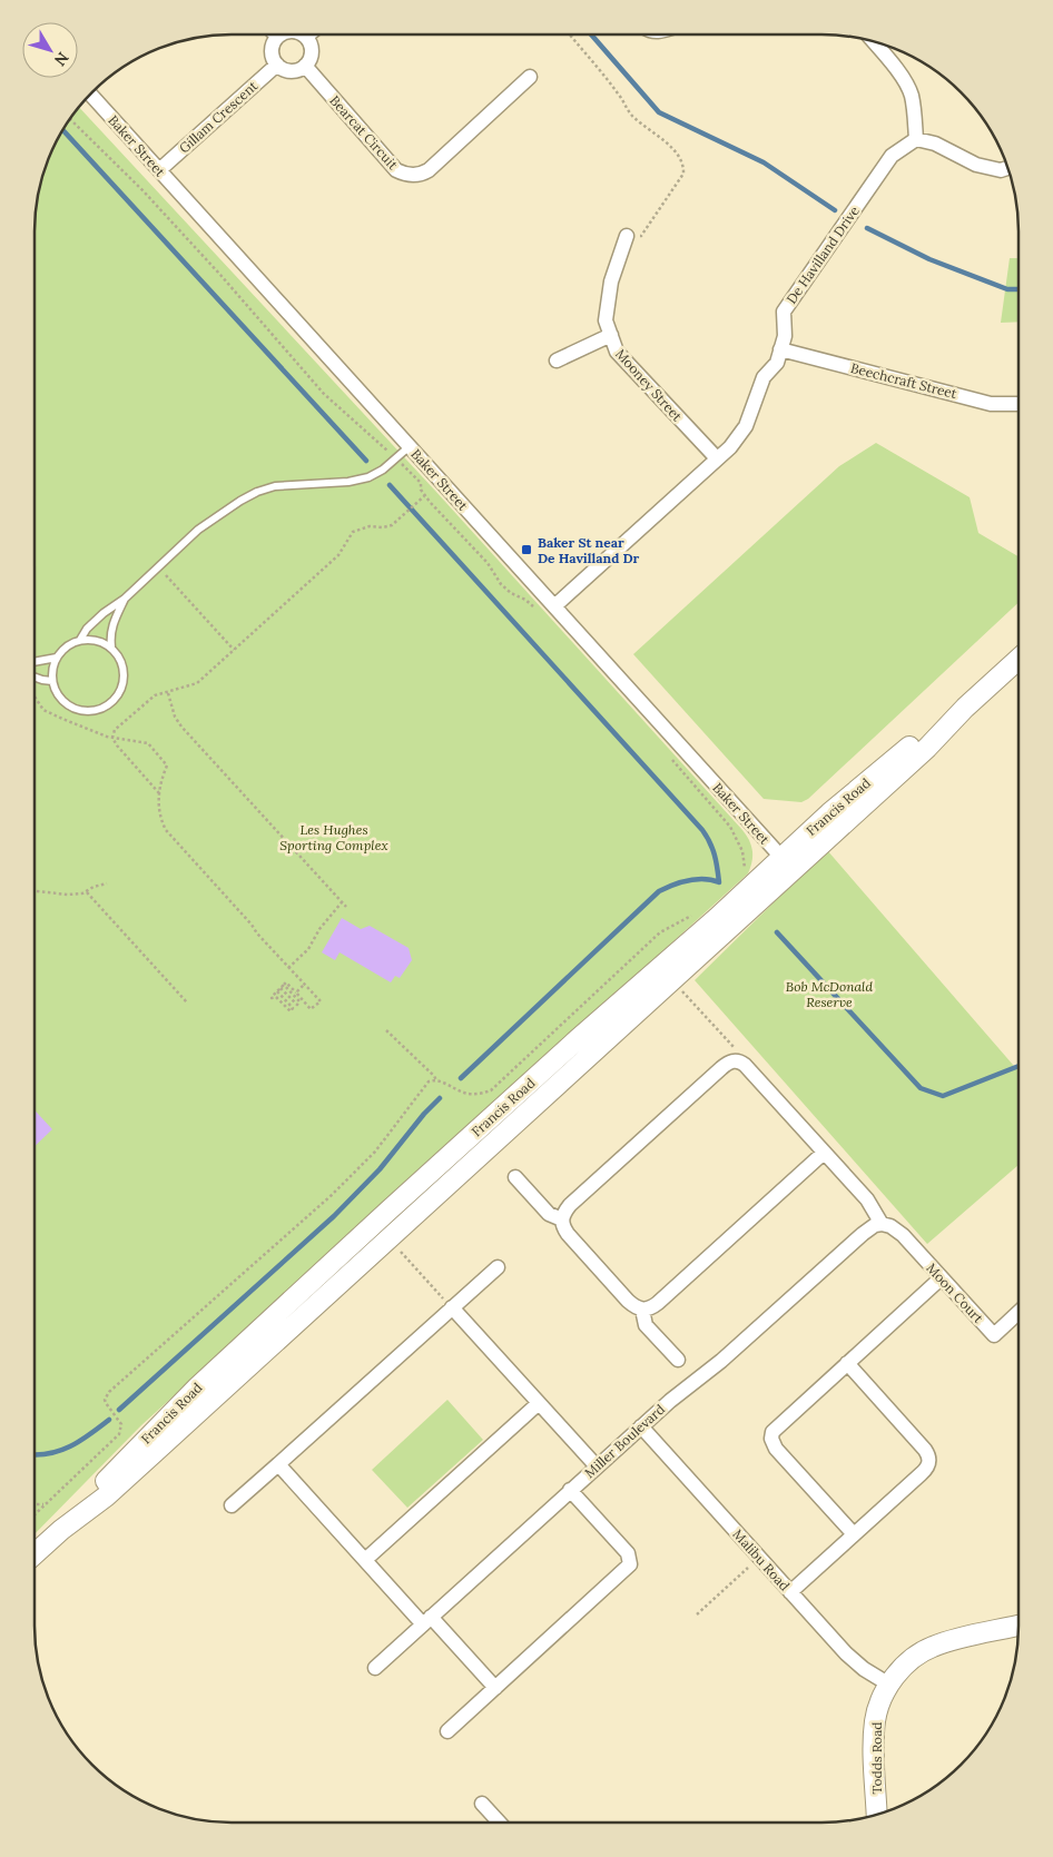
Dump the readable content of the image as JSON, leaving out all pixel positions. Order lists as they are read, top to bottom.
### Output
{
  "streets": {
    "main road": ["Francis Road", "Todds Road"],
    "street": [
      "Gillam Crescent",
      "Bearcat Circuit",
      "Baker Street",
      "De Havilland Drive",
      "Beechcraft Street",
      "Mooney Street",
      "Moon Court",
      "Miller Boulevard",
      "Malibu Road"
    ]
  },
  "crossings": [
    ["Gillam Crescent", "Baker Street"],
    ["Baker Street", "De Havilland Drive"],
    ["Baker Street", "Francis Road"],
    ["De Havilland Drive", "Beechcraft Street"],
    ["De Havilland Drive", "Mooney Street"],
    ["Moon Court", "Miller Boulevard"],
    ["Miller Boulevard", "Malibu Road"],
    ["Malibu Road", "Todds Road"]
  ],
  "parks": ["Les Hughes Sporting Complex", "Bob McDonald Reserve"],
  "places": {
    "transit": ["Baker St near De Havilland Dr"]
  },
  "north": "bottom right"
}
